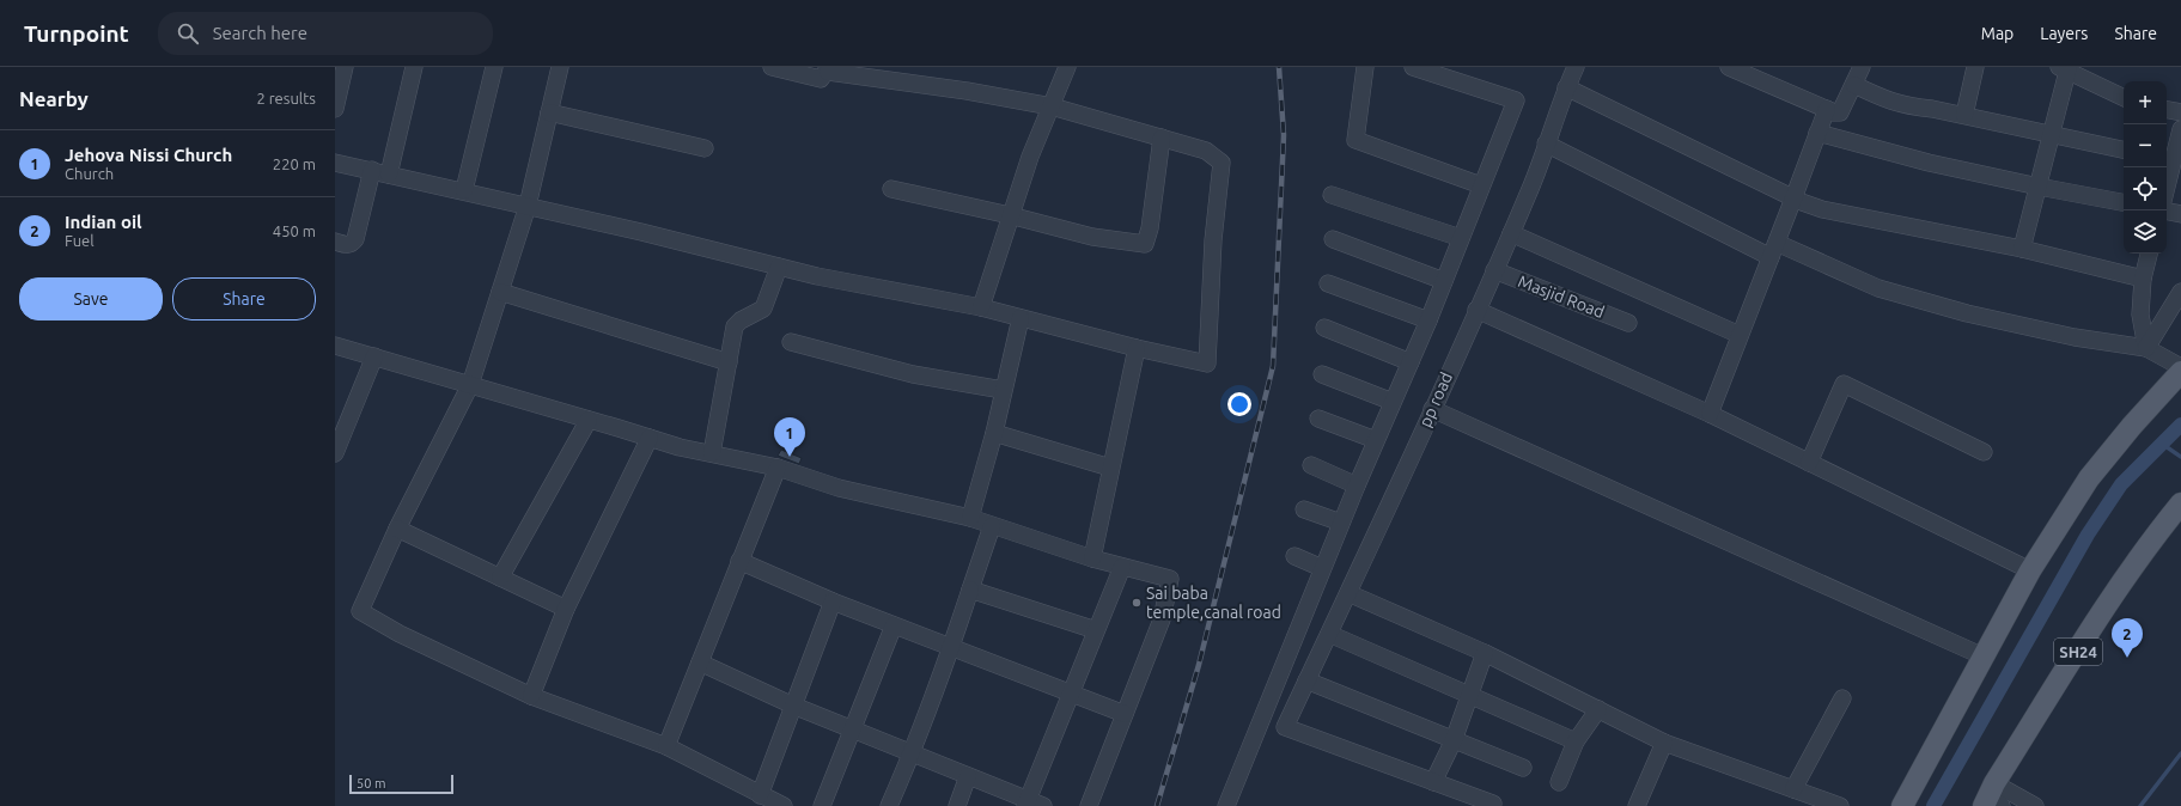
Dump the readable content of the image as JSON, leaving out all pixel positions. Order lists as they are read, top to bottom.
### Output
{
  "streets": {
    "main road": ["SH24"],
    "street": ["Masjid Road", "pp road"]
  },
  "crossings": [
    ["Masjid Road", "pp road"]
  ],
  "places": ["Sai baba temple,canal road"],
  "scale_bar": "50 m",
  "page": {
    "header": "Turnpoint",
    "search": "Search here",
    "nav": ["Map", "Layers", "Share"],
    "heading": ["Nearby", "2 results"],
    "map_buttons": ["+", "−"],
    "list": [
      {
        "mark": "1",
        "name": "Jehova Nissi Church",
        "note": "Church",
        "value": "220 m"
      },
      {
        "mark": "2",
        "name": "Indian oil",
        "note": "Fuel",
        "value": "450 m"
      }
    ],
    "buttons": ["Save", "Share"],
    "pins": ["1", "2"],
    "scale": "50 m"
  }
}
